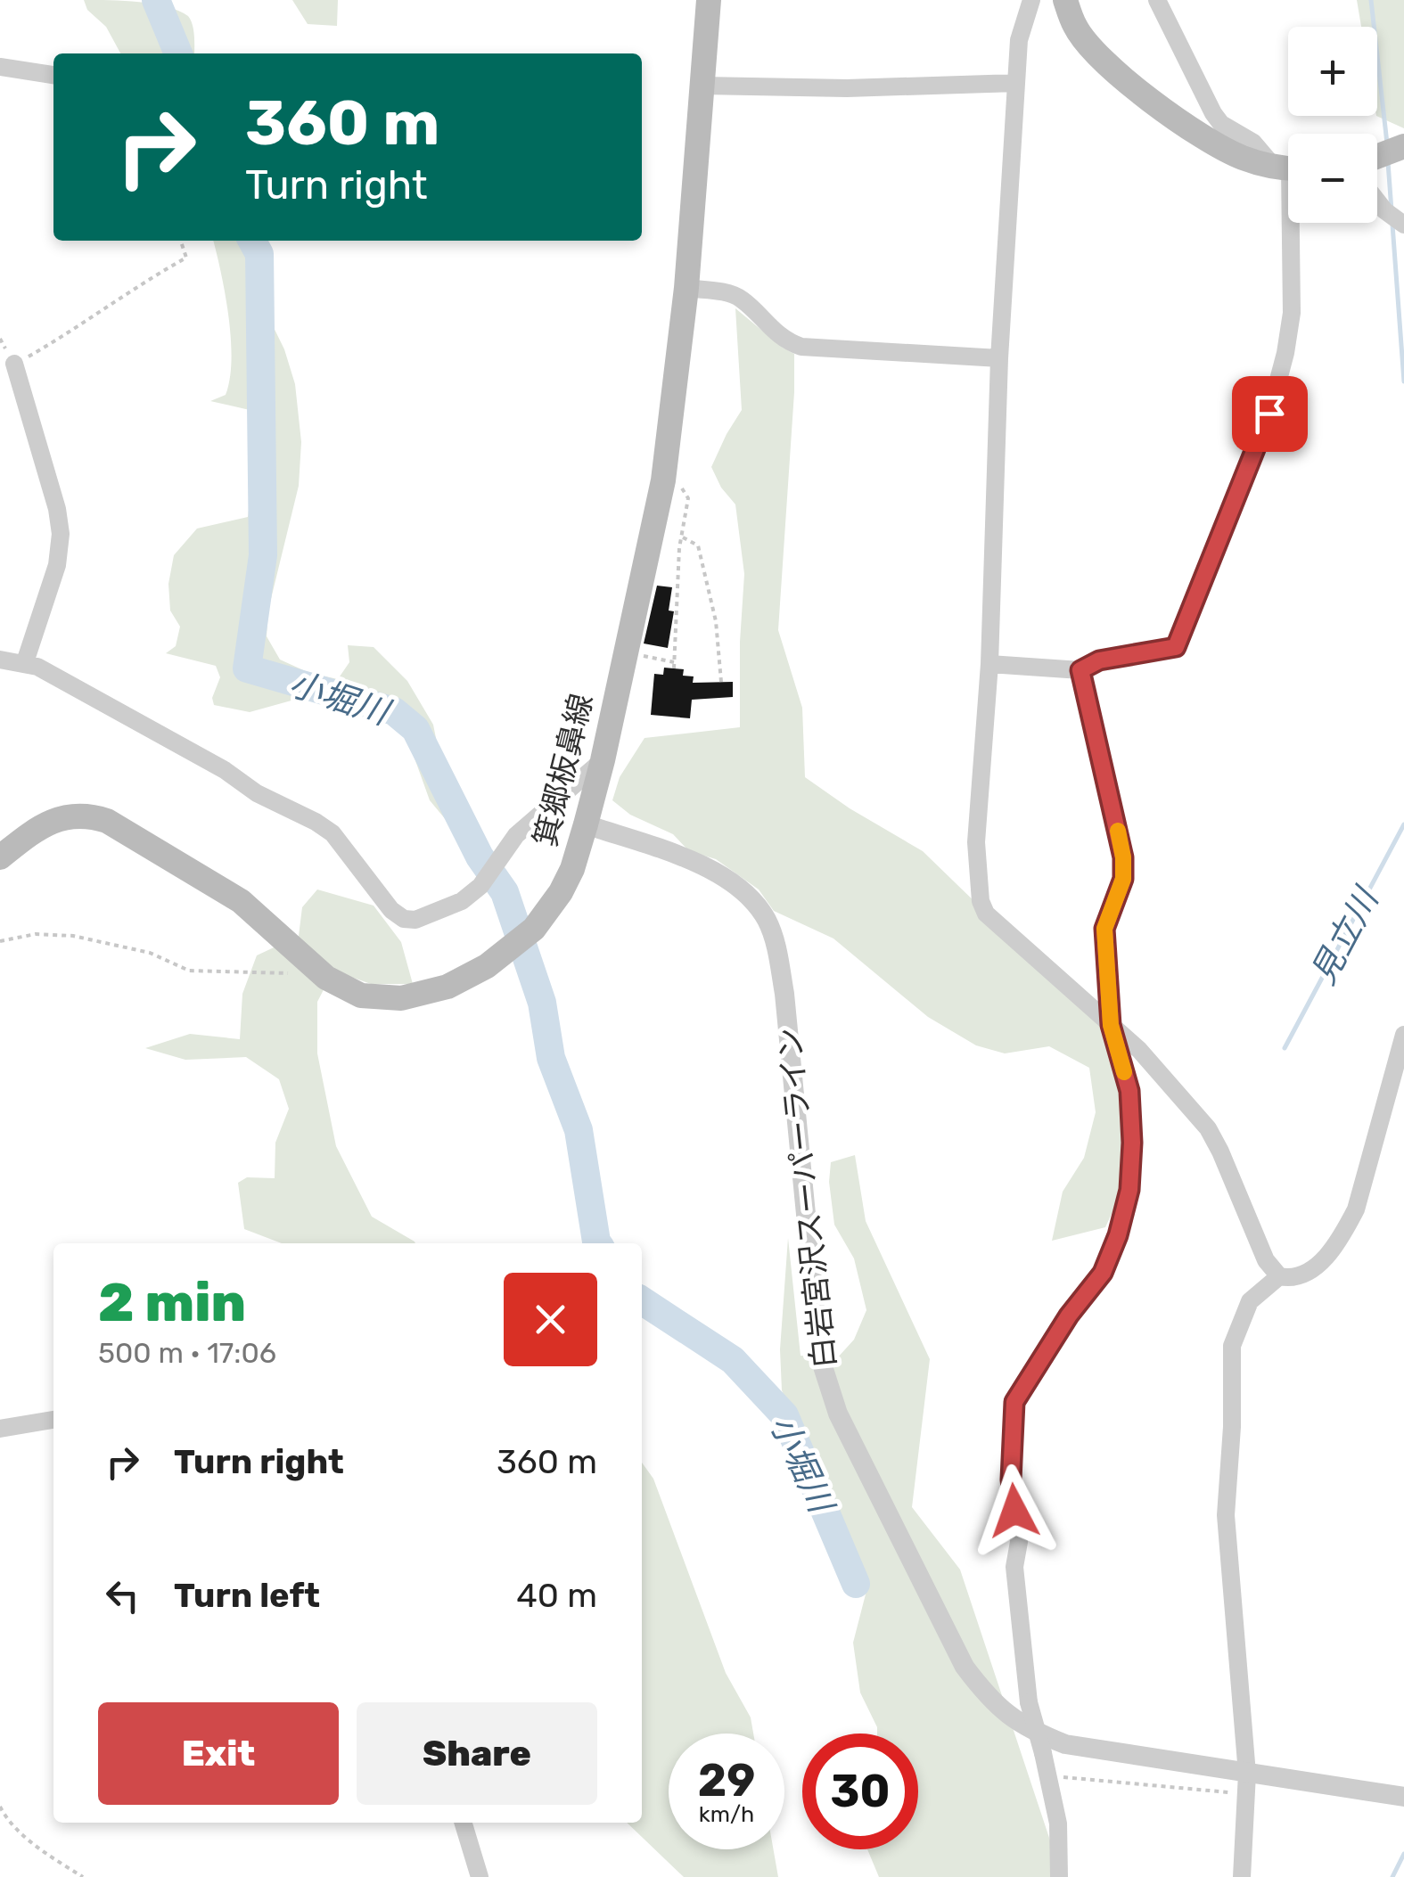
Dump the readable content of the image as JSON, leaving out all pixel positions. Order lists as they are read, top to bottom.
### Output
{
  "streets": {
    "main road": ["箕郷板鼻線"],
    "street": ["白岩宮沢スーパーライン"]
  },
  "crossings": [
    ["箕郷板鼻線", "白岩宮沢スーパーライン"]
  ],
  "water": ["小堀川", "見立川"],
  "page": {
    "map_buttons": ["+", "−"],
    "turn": ["360 m", "Turn right"],
    "heading": ["2 min", "500 m · 17:06"],
    "list": [
      {
        "name": "Turn right",
        "value": "360 m"
      },
      {
        "name": "Turn left",
        "value": "40 m"
      }
    ],
    "buttons": ["Exit", "Share"],
    "speed": "29 km/h",
    "limit": "30"
  }
}
